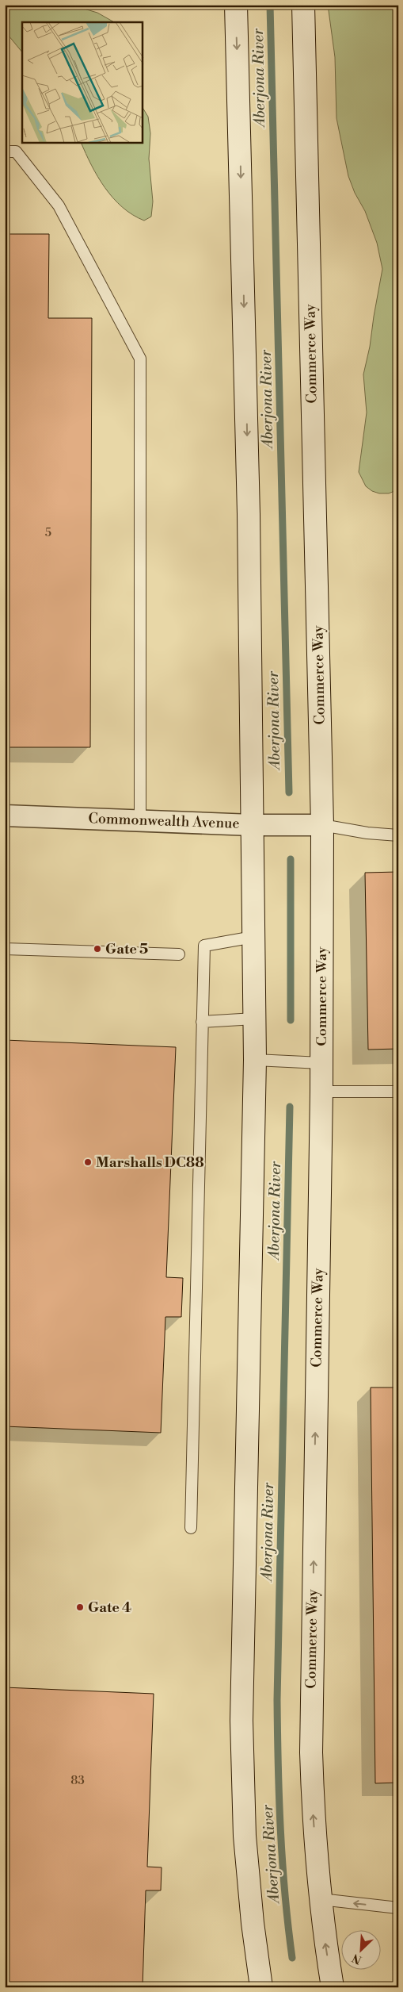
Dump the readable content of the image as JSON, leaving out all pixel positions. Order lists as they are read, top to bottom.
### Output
{
  "streets": {
    "street": ["Commerce Way", "Commonwealth Avenue"]
  },
  "crossings": [
    ["Commerce Way", "Commonwealth Avenue"]
  ],
  "water": ["Aberjona River"],
  "places": ["Gate 5", "Marshalls DC88", "Gate 4"],
  "house_numbers": ["5", "83"],
  "north": "bottom left"
}
